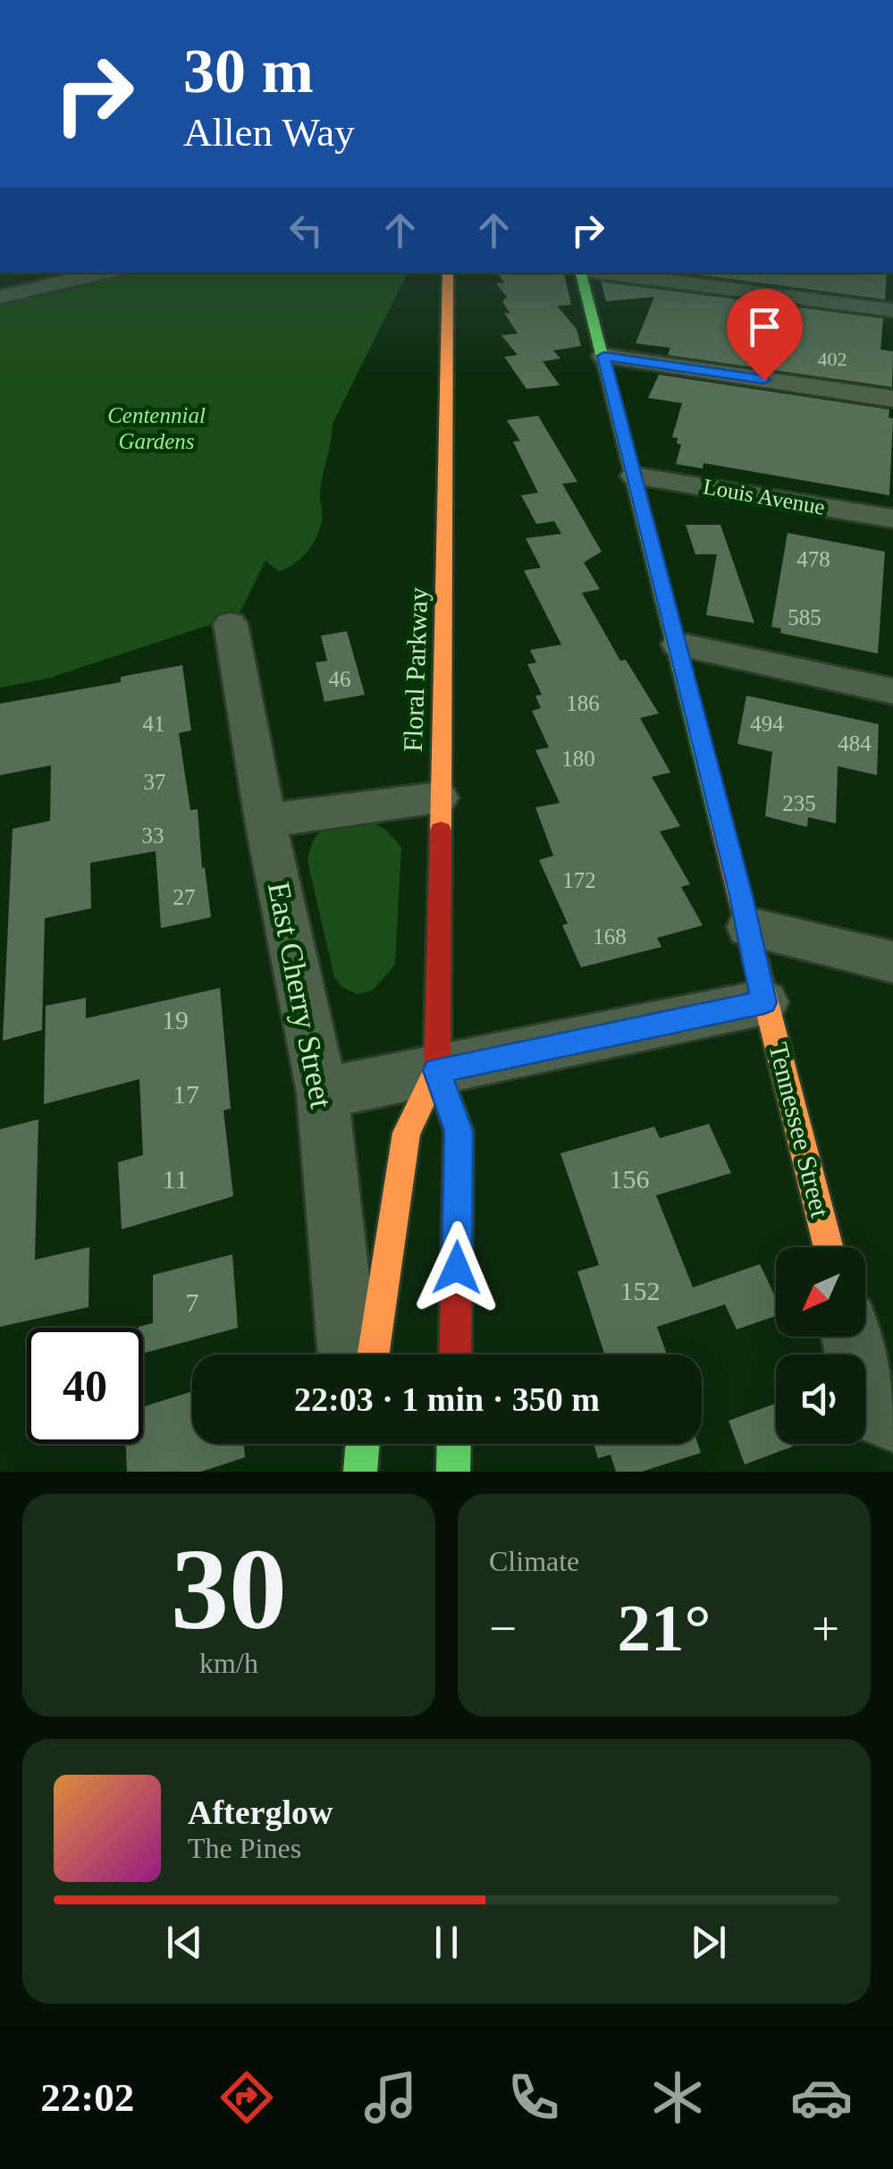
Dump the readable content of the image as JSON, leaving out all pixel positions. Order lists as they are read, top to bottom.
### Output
{
  "streets": {
    "street": [
      "Louis Avenue",
      "Floral Parkway",
      "East Cherry Street",
      "Tennessee Street"
    ]
  },
  "crossings": [
    ["Louis Avenue", "Tennessee Street"]
  ],
  "parks": ["Centennial Gardens"],
  "house_numbers": [
    "402",
    "478",
    "585",
    "46",
    "186",
    "41",
    "494",
    "484",
    "180",
    "37",
    "235",
    "33",
    "172",
    "27",
    "168",
    "19",
    "17",
    "11",
    "156",
    "152",
    "7"
  ],
  "north": "bottom left",
  "page": {
    "turn": ["30 m", "Allen Way"],
    "limit": "40",
    "trip": "22:03 · 1 min · 350 m",
    "tile": [
      ["30", "km/h"],
      "Climate"
    ],
    "heat": ["−", "21°", "+"],
    "song": ["Afterglow", "The Pines"],
    "tabs": "22:02"
  }
}
